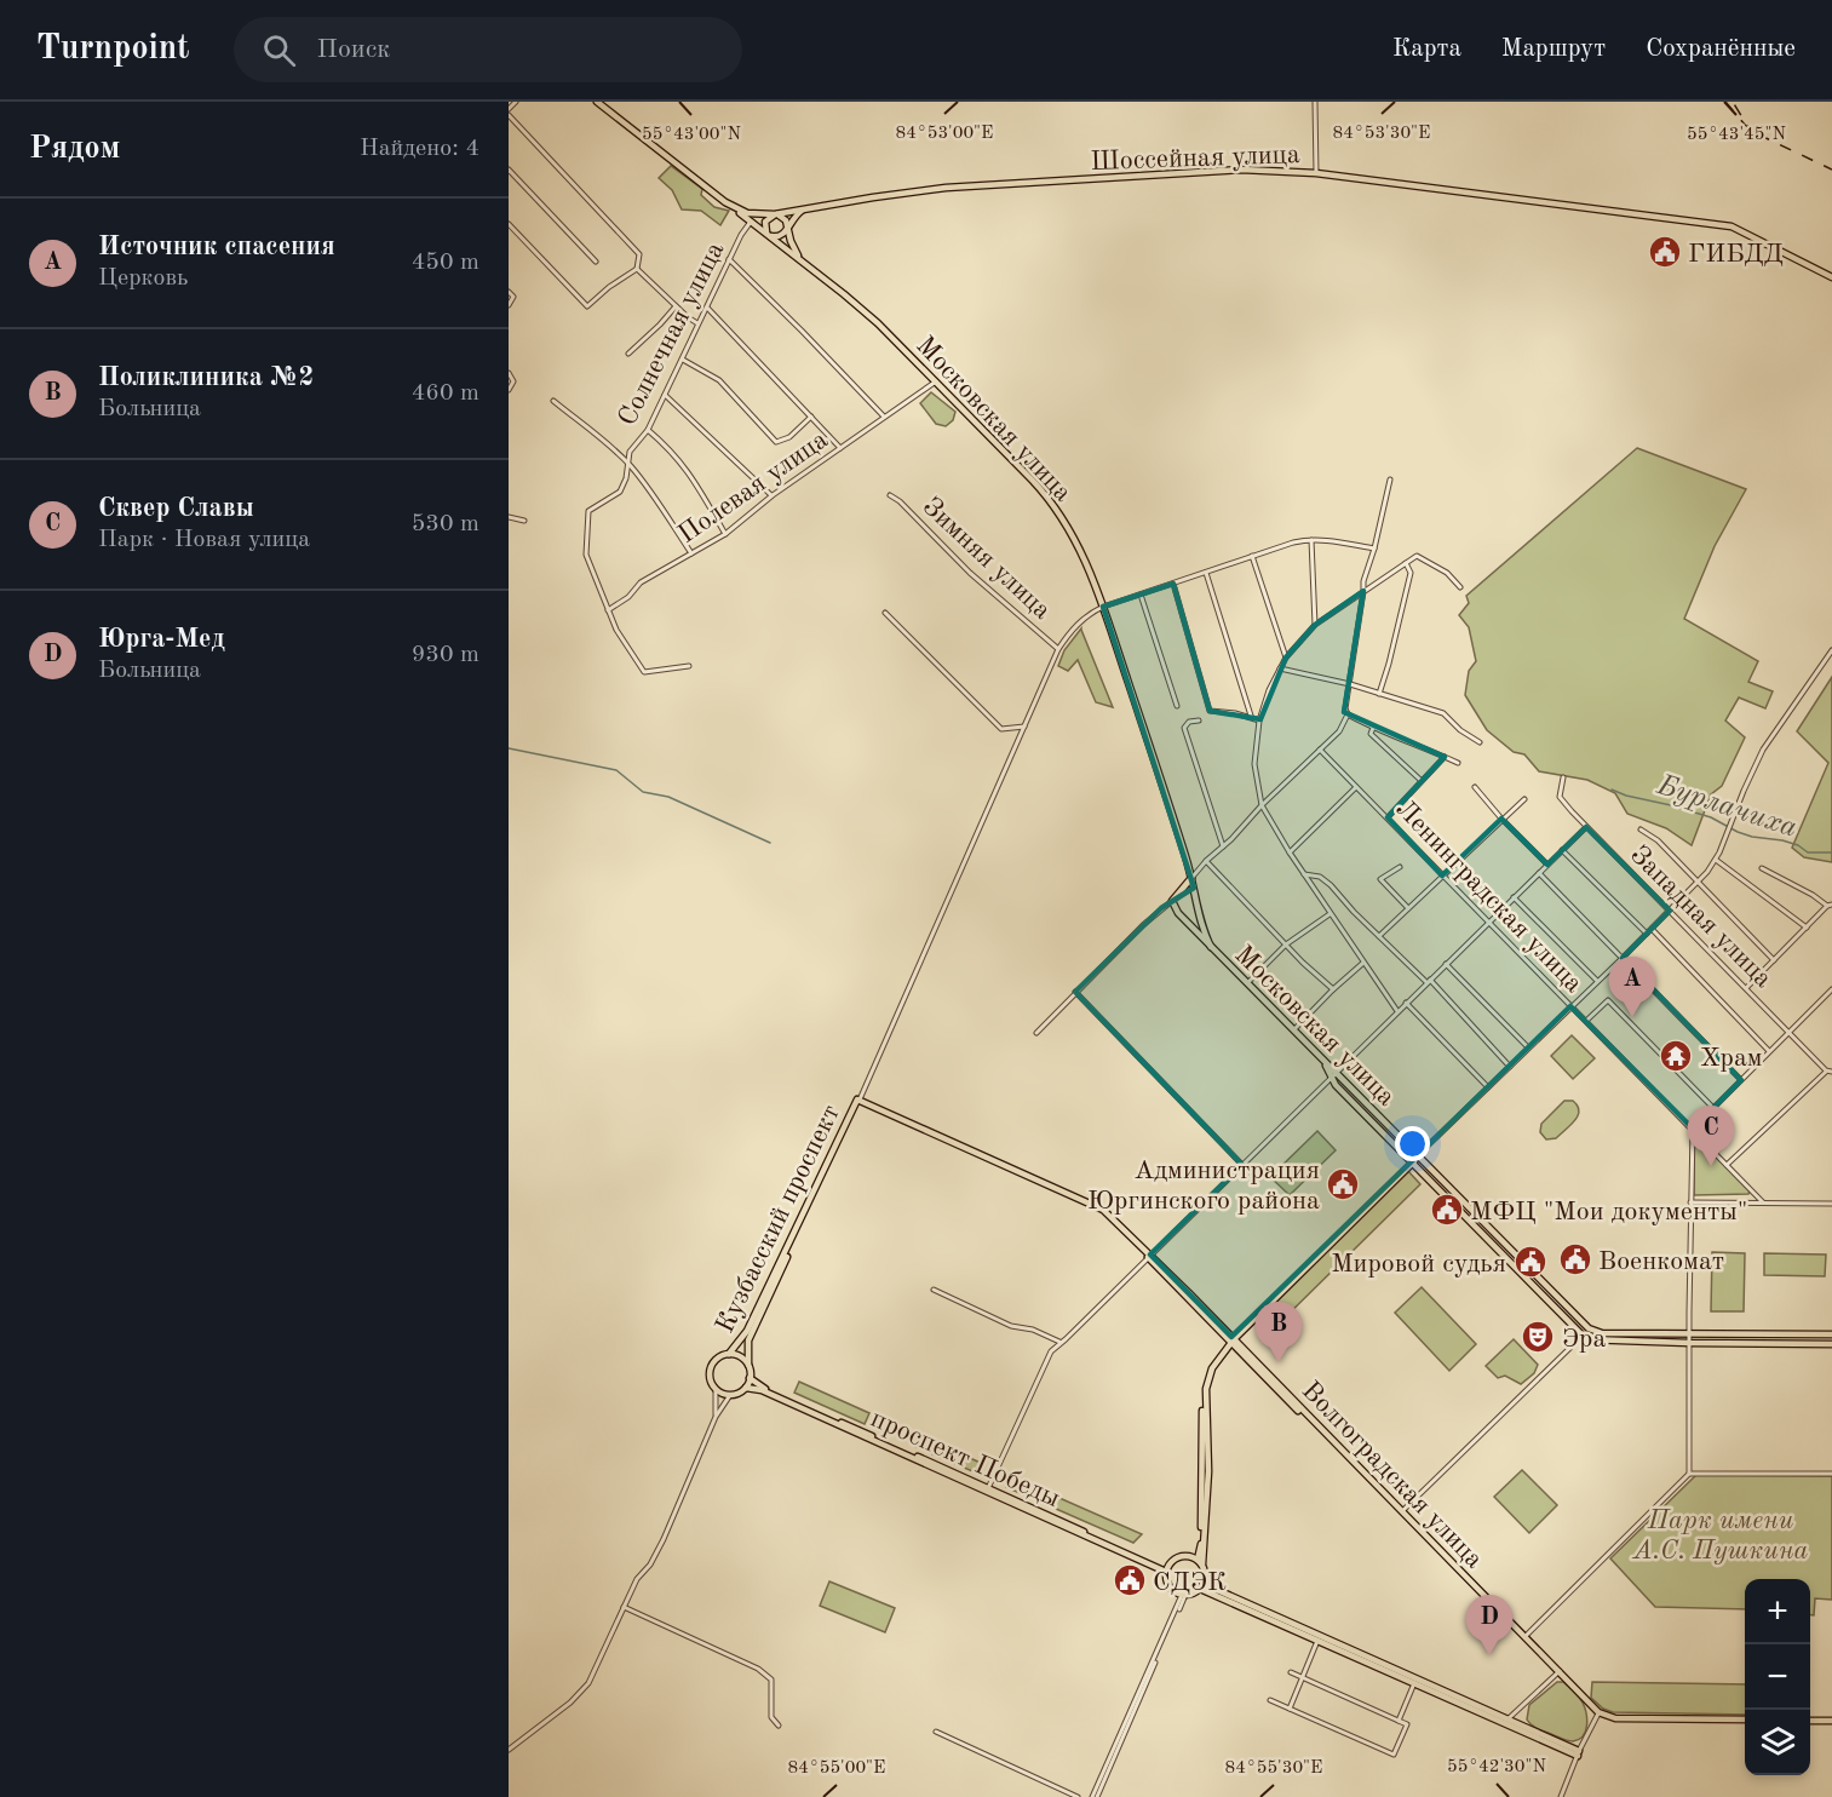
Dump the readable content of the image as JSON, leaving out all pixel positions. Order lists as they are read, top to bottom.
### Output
{
  "streets": {
    "main road": [
      "Шоссейная улица",
      "Московская улица",
      "Кузбасский проспект",
      "проспект Победы",
      "Волгоградская улица"
    ],
    "street": [
      "Солнечная улица",
      "Полевая улица",
      "Зимняя улица",
      "Ленинградская улица",
      "Западная улица"
    ]
  },
  "crossings": [
    ["Шоссейная улица", "Московская улица"],
    ["Солнечная улица", "Московская улица"],
    ["Солнечная улица", "Полевая улица"],
    ["Московская улица", "Полевая улица"],
    ["Кузбасский проспект", "проспект Победы"],
    ["Кузбасский проспект", "Волгоградская улица"]
  ],
  "water": ["Бурлачиха"],
  "parks": ["Парк имени А.С. Пушкина"],
  "places": {
    "public building": [
      "ГИБДД",
      "Администрация Юргинского района",
      "МФЦ \"Мои документы\"",
      "Военкомат",
      "Мировой судья",
      "СДЭК"
    ],
    "temple": ["Храм"],
    "theatre": ["Эра"]
  },
  "page": {
    "header": "Turnpoint",
    "search": "Поиск",
    "nav": ["Карта", "Маршрут", "Сохранённые"],
    "heading": ["Рядом", "Найдено: 4"],
    "list": [
      {
        "mark": "A",
        "name": "Источник спасения",
        "note": "Церковь",
        "value": "450 m"
      },
      {
        "mark": "B",
        "name": "Поликлиника №2",
        "note": "Больница",
        "value": "460 m"
      },
      {
        "mark": "C",
        "name": "Сквер Славы",
        "note": "Парк · Новая улица",
        "value": "530 m"
      },
      {
        "mark": "D",
        "name": "Юрга-Мед",
        "note": "Больница",
        "value": "930 m"
      }
    ],
    "pins": [
      "A",
      "C",
      "B",
      "D"
    ],
    "map_buttons": ["+", "−"]
  },
  "coordinates": [
    "84°53'00\"E",
    "84°53'30\"E",
    "55°43'00\"N",
    "55°43'45\"N",
    "55°42'30\"N",
    "84°55'00\"E",
    "84°55'30\"E"
  ]
}
